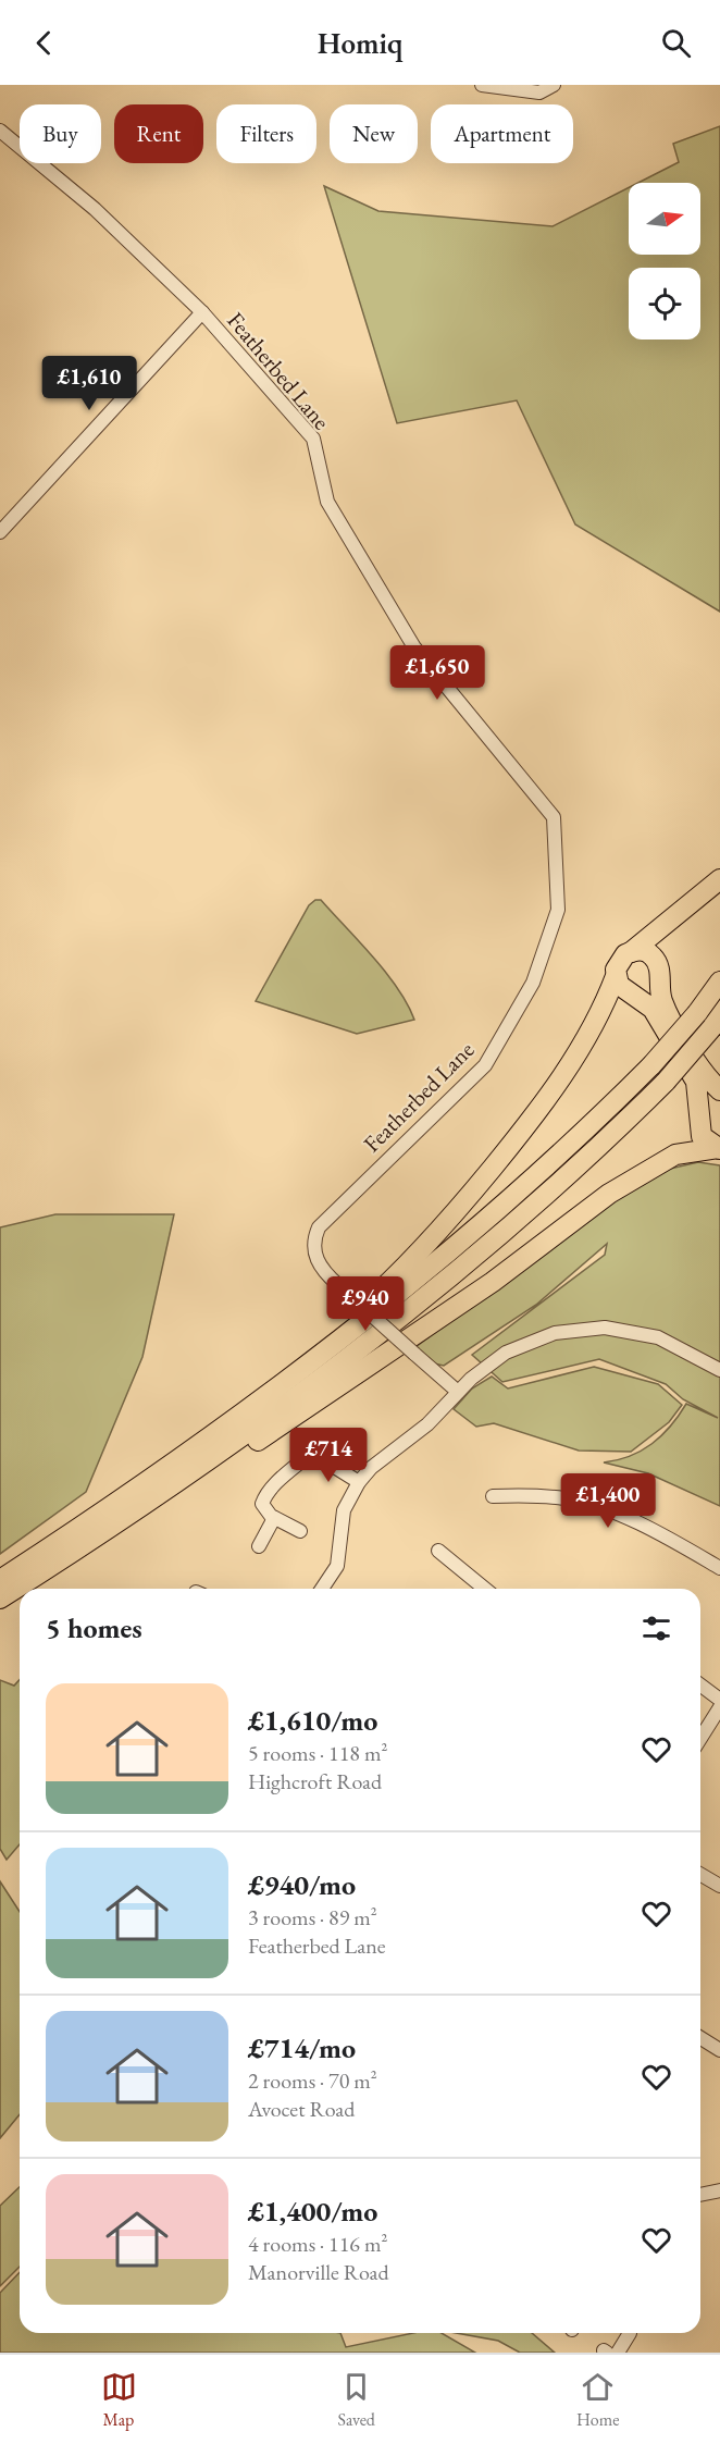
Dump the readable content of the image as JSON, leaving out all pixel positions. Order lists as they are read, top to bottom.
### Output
{
  "streets": {
    "street": ["Featherbed Lane"]
  },
  "north": "right",
  "page": {
    "header": "Homiq",
    "chip": [
      "Buy",
      "Rent",
      "Filters",
      "New",
      "Apartment"
    ],
    "price": [
      "£1,610",
      "£1,650",
      "£940",
      "£714",
      "£1,400"
    ],
    "heading": "5 homes",
    "list": [
      {
        "name": "£1,610/mo",
        "note": "5 rooms · 118 m² · Highcroft Road"
      },
      {
        "name": "£940/mo",
        "note": "3 rooms · 89 m² · Featherbed Lane"
      },
      {
        "name": "£714/mo",
        "note": "2 rooms · 70 m² · Avocet Road"
      },
      {
        "name": "£1,400/mo",
        "note": "4 rooms · 116 m² · Manorville Road"
      }
    ],
    "tabs": ["Map", "Saved", "Home"]
  }
}
